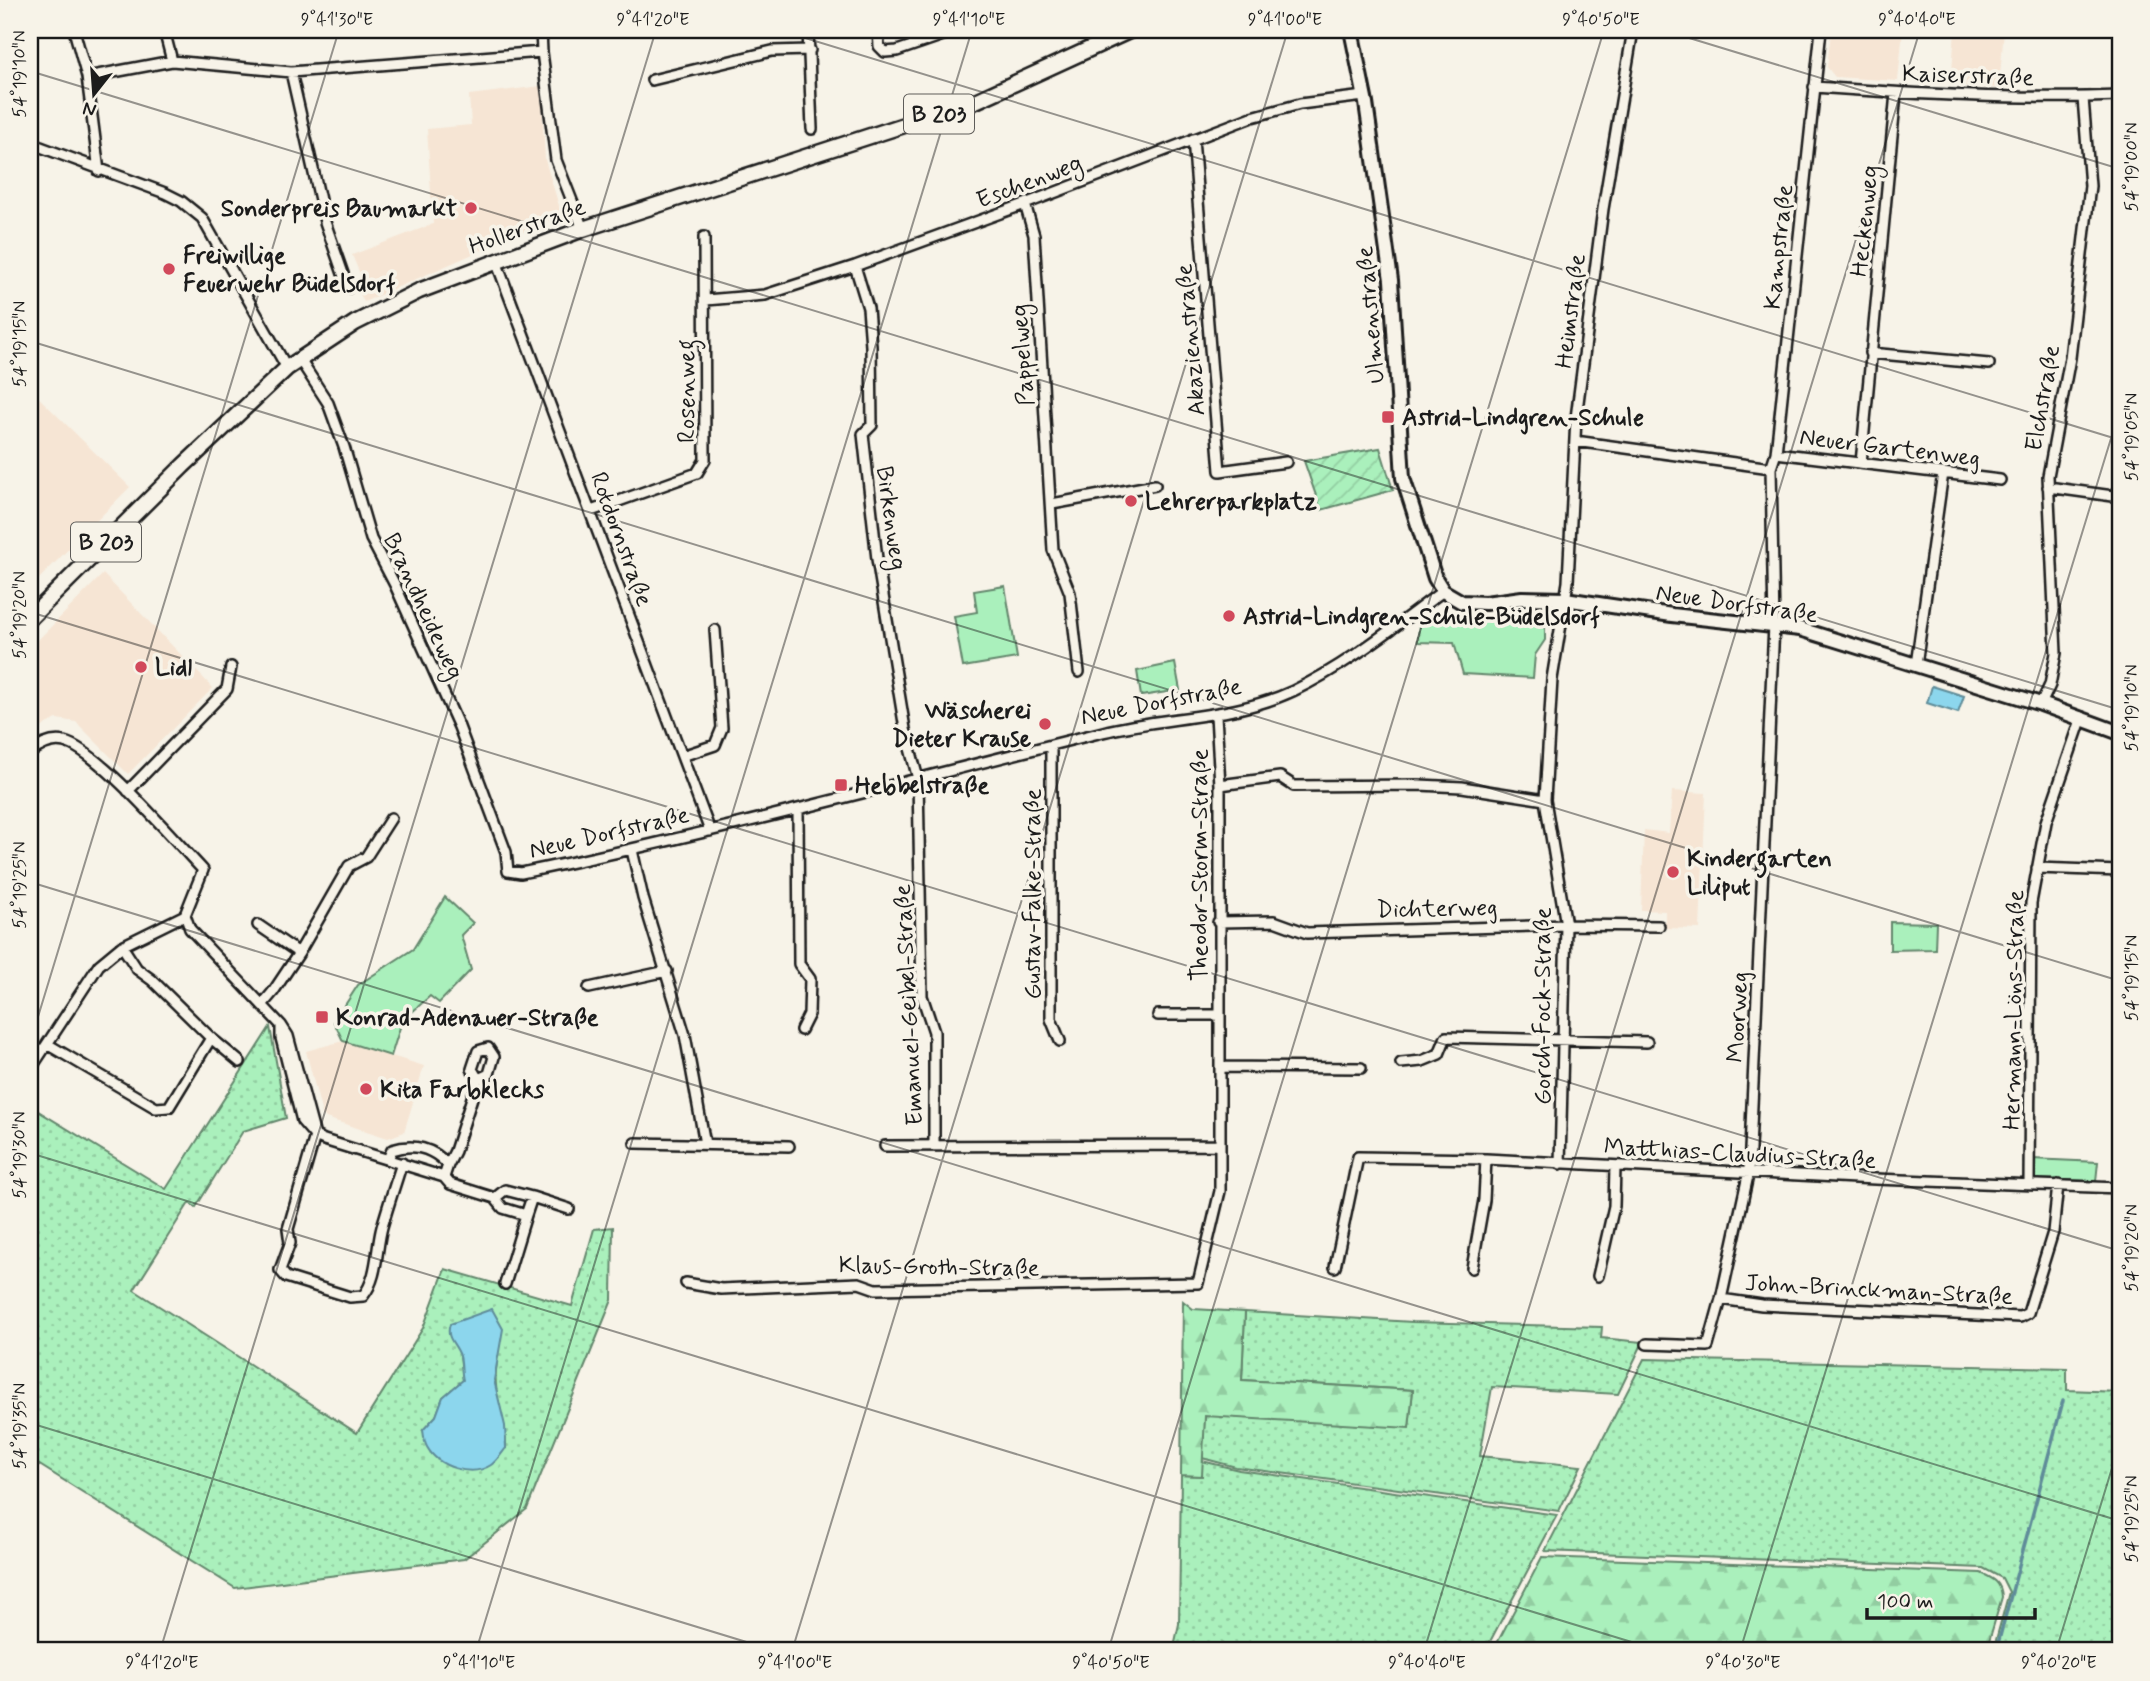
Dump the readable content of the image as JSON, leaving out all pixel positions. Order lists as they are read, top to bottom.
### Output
{
  "streets": {
    "main road": ["B 203", "Hollerstraße"],
    "street": [
      "Kaiserstraße",
      "Eschenweg",
      "Heckenweg",
      "Kampstraße",
      "Heimstraße",
      "Ulmenstraße",
      "Akazienstraße",
      "Pappelweg",
      "Rosenweg",
      "Elchstraße",
      "Neuer Gartenweg",
      "Birkenweg",
      "Rotdornstraße",
      "Neue Dorfstraße",
      "Brandheideweg",
      "Theodor-Storm-Straße",
      "Gustav-Falke-Straße",
      "Dichterweg",
      "Emanuel-Geibel-Straße",
      "Gorch-Fock-Straße",
      "Hermann-Löns-Straße",
      "Moorweg",
      "Matthias-Claudius-Straße",
      "Klaus-Groth-Straße",
      "John-Brinckman-Straße"
    ]
  },
  "crossings": [
    ["Kaiserstraße", "Heckenweg"],
    ["Kaiserstraße", "Kampstraße"],
    ["Kaiserstraße", "Elchstraße"],
    ["Eschenweg", "Ulmenstraße"],
    ["Eschenweg", "Akazienstraße"],
    ["Eschenweg", "Pappelweg"],
    ["Eschenweg", "Rosenweg"],
    ["Eschenweg", "Birkenweg"],
    ["Heckenweg", "Neuer Gartenweg"],
    ["Hollerstraße", "Rotdornstraße"],
    ["Hollerstraße", "Brandheideweg"],
    ["Kampstraße", "Neuer Gartenweg"],
    ["Kampstraße", "Moorweg"],
    ["Heimstraße", "Neue Dorfstraße"],
    ["Heimstraße", "Gorch-Fock-Straße"],
    ["Ulmenstraße", "Neue Dorfstraße"],
    ["Rosenweg", "Rotdornstraße"],
    ["Elchstraße", "Neue Dorfstraße"],
    ["Birkenweg", "Neue Dorfstraße"],
    ["Birkenweg", "Emanuel-Geibel-Straße"],
    ["Rotdornstraße", "Neue Dorfstraße"],
    ["Neue Dorfstraße", "Brandheideweg"],
    ["Neue Dorfstraße", "Theodor-Storm-Straße"],
    ["Neue Dorfstraße", "Gustav-Falke-Straße"],
    ["Neue Dorfstraße", "Emanuel-Geibel-Straße"],
    ["Neue Dorfstraße", "Gorch-Fock-Straße"],
    ["Neue Dorfstraße", "Hermann-Löns-Straße"],
    ["Neue Dorfstraße", "Moorweg"],
    ["Theodor-Storm-Straße", "Dichterweg"],
    ["Theodor-Storm-Straße", "Emanuel-Geibel-Straße"],
    ["Theodor-Storm-Straße", "Klaus-Groth-Straße"],
    ["Dichterweg", "Gorch-Fock-Straße"],
    ["Gorch-Fock-Straße", "Matthias-Claudius-Straße"],
    ["Hermann-Löns-Straße", "Matthias-Claudius-Straße"],
    ["Moorweg", "Matthias-Claudius-Straße"],
    ["Moorweg", "John-Brinckman-Straße"],
    ["Matthias-Claudius-Straße", "John-Brinckman-Straße"]
  ],
  "places": {
    "other": [
      "Sonderpreis Baumarkt",
      "Freiwillige Feuerwehr Büdelsdorf",
      "Lehrerparkplatz",
      "Astrid-Lindgren-Schule-Büdelsdorf",
      "Lidl",
      "Wäscherei Dieter Krause",
      "Kindergarten Liliput",
      "Kita Farbklecks"
    ],
    "transit": ["Astrid-Lindgren-Schule", "Hebbelstraße", "Konrad-Adenauer-Straße"]
  },
  "scale_bar": "100 m",
  "north": "bottom",
  "coordinates": [
    "9°41'30\"E",
    "9°41'20\"E",
    "9°41'10\"E",
    "9°41'00\"E",
    "9°40'50\"E",
    "9°40'40\"E",
    "54°19'10\"N",
    "54°19'00\"N",
    "54°19'15\"N",
    "54°19'05\"N",
    "54°19'20\"N",
    "54°19'25\"N",
    "54°19'30\"N",
    "54°19'35\"N",
    "9°40'30\"E",
    "9°40'20\"E"
  ]
}
